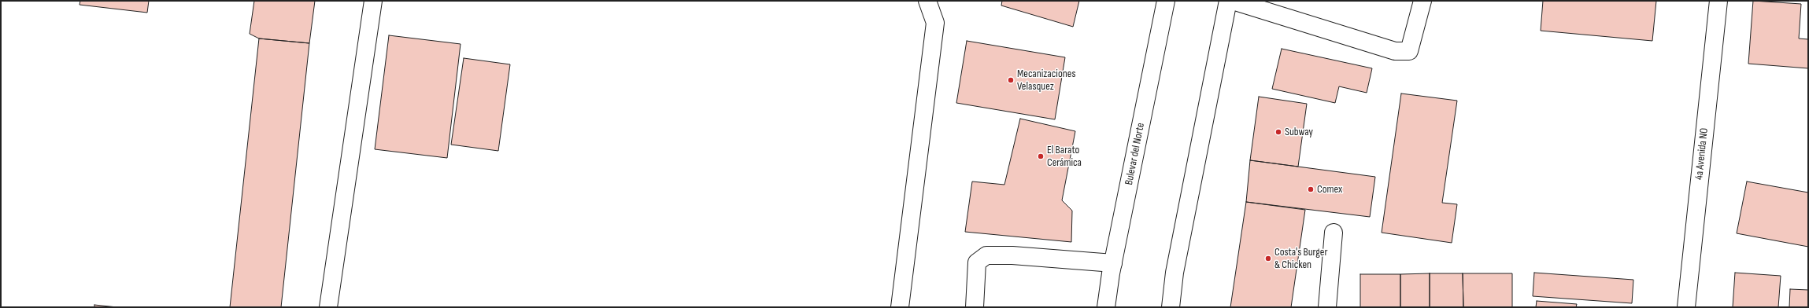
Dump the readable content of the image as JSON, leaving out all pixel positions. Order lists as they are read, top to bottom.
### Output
{
  "streets": {
    "main road": ["Bulevar del Norte", "4a Avenida NO"]
  },
  "places": [
    "Mecanizaciones Velasquez",
    "Subway",
    "El Barato Cerámica",
    "Comex",
    "Costa's Burger & Chicken"
  ]
}
